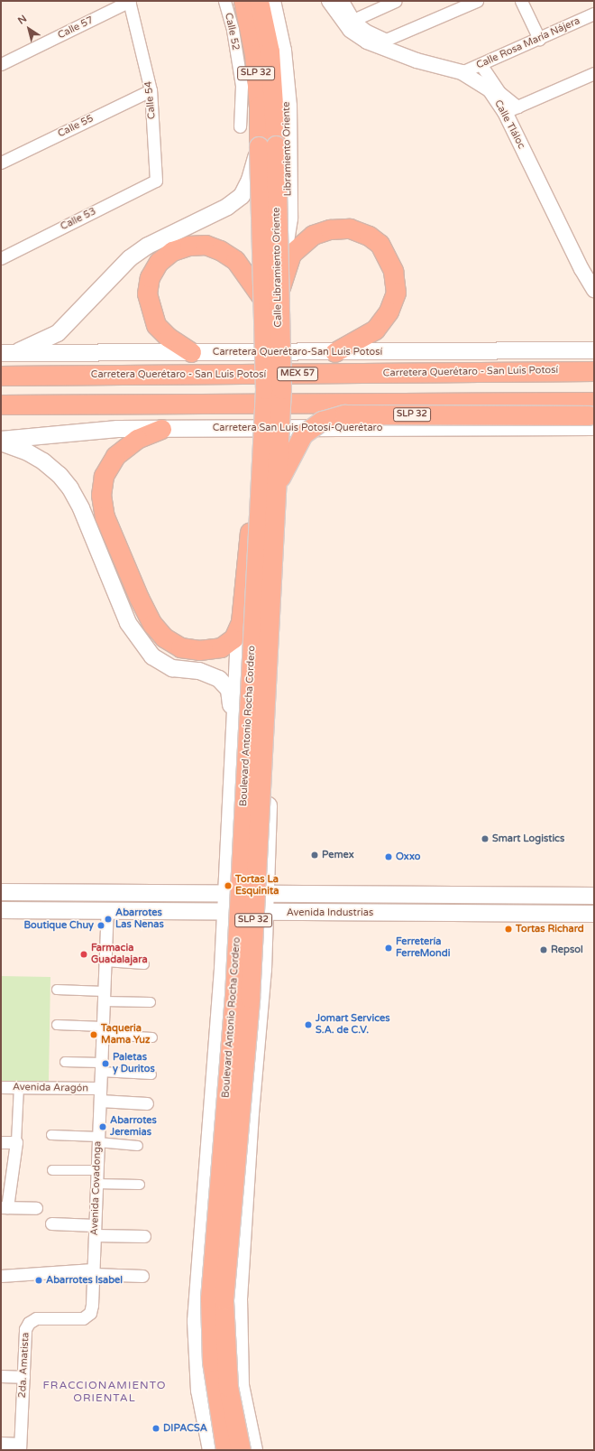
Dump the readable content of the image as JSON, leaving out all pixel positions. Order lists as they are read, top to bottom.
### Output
{
  "streets": {
    "highway": [
      "SLP 32",
      "Libramiento Oriente",
      "Calle Libramiento Oriente",
      "Carretera Querétaro - San Luis Potosí",
      "MEX 57",
      "Boulevard Antonio Rocha Cordero"
    ],
    "main road": ["Carretera Querétaro-San Luis Potosí", "Carretera San Luis Potosí-Querétaro", "Avenida Industrias"],
    "street": [
      "Calle 57",
      "Calle 52",
      "Calle Rosa María Nájera",
      "Calle 54",
      "Calle Tláloc",
      "Calle 55",
      "Calle 53",
      "Avenida Aragón",
      "Avenida Covadonga",
      "2da. Amatista"
    ]
  },
  "crossings": [
    ["Calle 57", "Calle 54"],
    ["Calle Rosa María Nájera", "Calle Tláloc"],
    ["SLP 32", "Libramiento Oriente"],
    ["SLP 32", "Calle Libramiento Oriente"],
    ["SLP 32", "Carretera San Luis Potosí-Querétaro"],
    ["SLP 32", "Boulevard Antonio Rocha Cordero"],
    ["Calle 54", "Calle 55"],
    ["Calle 54", "Calle 53"],
    ["Libramiento Oriente", "Calle Libramiento Oriente"],
    ["Calle Libramiento Oriente", "Boulevard Antonio Rocha Cordero"],
    ["Boulevard Antonio Rocha Cordero", "Avenida Industrias"],
    ["Avenida Industrias", "Avenida Covadonga"],
    ["Avenida Aragón", "Avenida Covadonga"],
    ["Avenida Covadonga", "2da. Amatista"]
  ],
  "districts": ["FRACCIONAMIENTO ORIENTAL"],
  "places": [
    "Smart Logistics",
    "Pemex",
    "Oxxo",
    "Tortas La Esquinita",
    "Abarrotes Las Nenas",
    "Boutique Chuy",
    "Tortas Richard",
    "Ferretería FerreMondi",
    "Repsol",
    "Farmacia Guadalajara",
    "Jomart Services S.A. de C.V.",
    "Taqueria Mama Yuz",
    "Paletas y Duritos",
    "Abarrotes Jeremias",
    "Abarrotes Isabel",
    "DIPACSA"
  ],
  "north": "top left"
}
